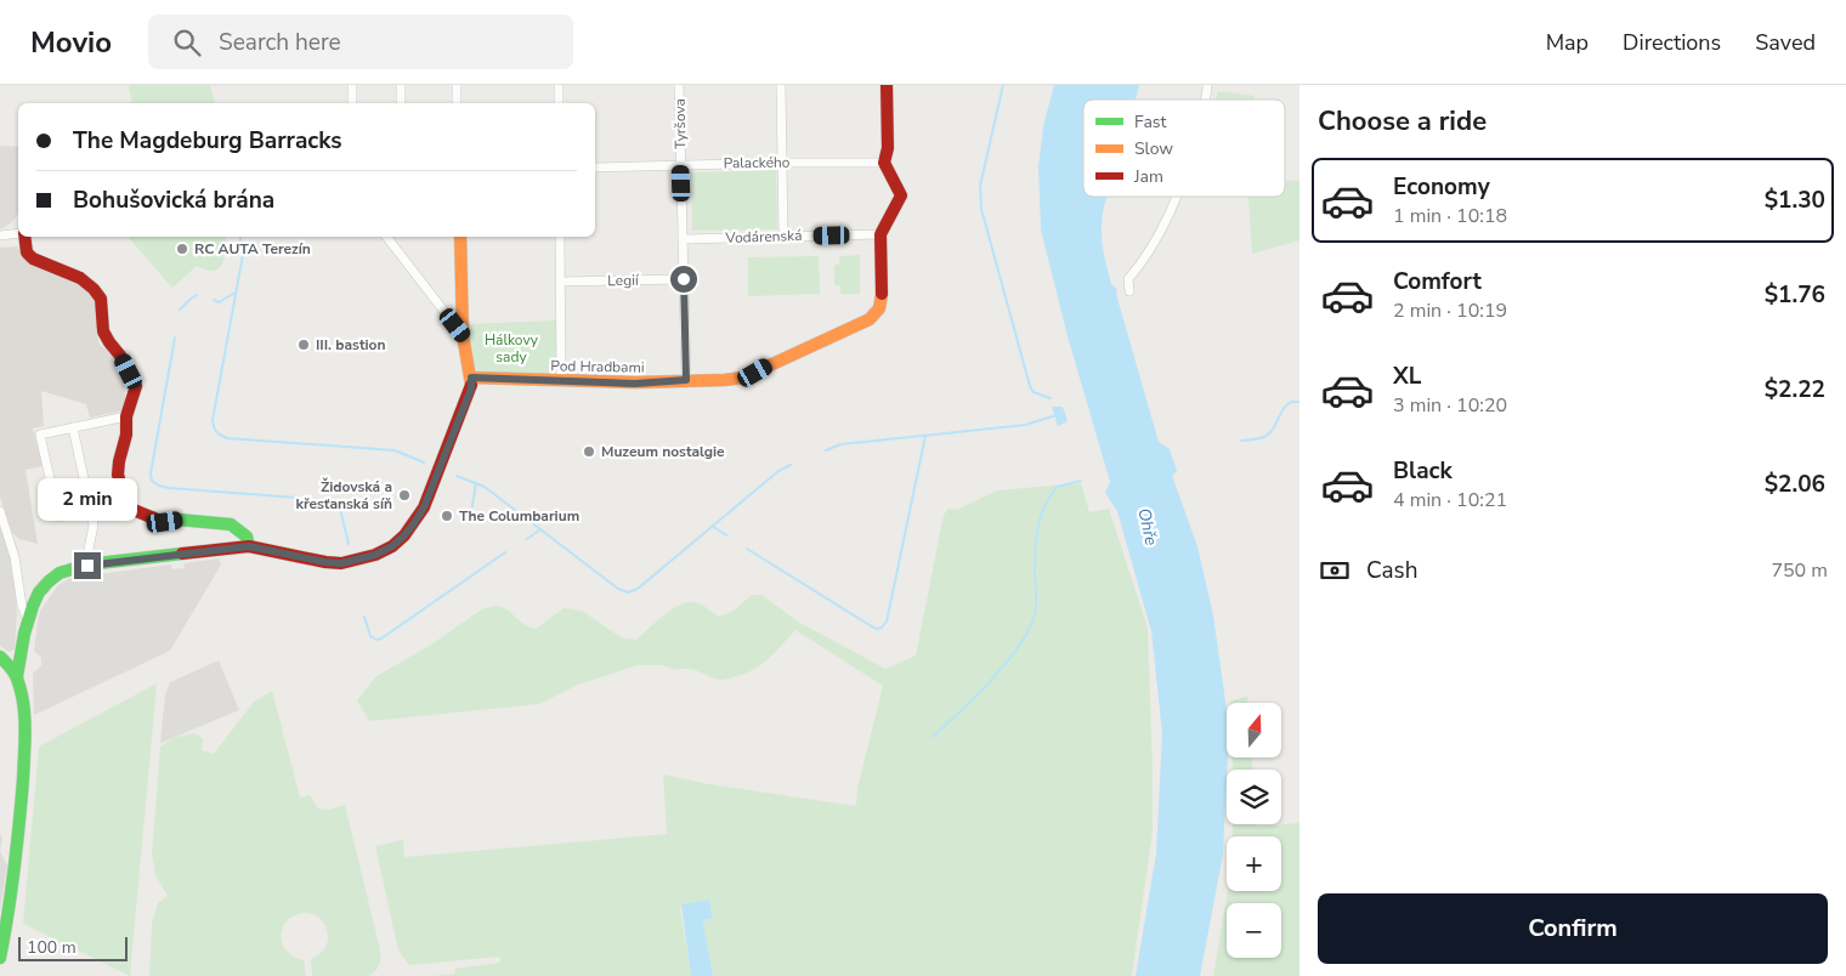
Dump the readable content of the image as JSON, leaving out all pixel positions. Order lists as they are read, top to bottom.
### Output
{
  "streets": {
    "street": [
      "Tyršova",
      "Palackého",
      "Vodárenská",
      "Legií",
      "Pod Hradbami"
    ]
  },
  "crossings": [
    ["Tyršova", "Palackého"],
    ["Tyršova", "Vodárenská"],
    ["Tyršova", "Legií"],
    ["Tyršova", "Pod Hradbami"],
    ["Vodárenská", "Pod Hradbami"]
  ],
  "water": ["Ohře"],
  "parks": ["Hálkovy sady"],
  "places": [
    "RC AUTA Terezín",
    "III. bastion",
    "Muzeum nostalgie",
    "Židovská a křesťanská síň",
    "The Columbarium"
  ],
  "legend": ["Fast", "Slow", "Jam"],
  "scale_bar": "100 m",
  "north": "top",
  "page": {
    "header": "Movio",
    "search": "Search here",
    "nav": ["Map", "Directions", "Saved"],
    "heading": "Choose a ride",
    "banner": ["The Magdeburg Barracks", "Bohušovická brána"],
    "list": [
      {
        "name": "Economy",
        "note": "1 min · 10:18",
        "value": "$1.30"
      },
      {
        "name": "Comfort",
        "note": "2 min · 10:19",
        "value": "$1.76"
      },
      {
        "name": "XL",
        "note": "3 min · 10:20",
        "value": "$2.22"
      },
      {
        "name": "Black",
        "note": "4 min · 10:21",
        "value": "$2.06"
      }
    ],
    "bubble": "2 min",
    "pay": ["Cash", "750 m"],
    "map_buttons": ["+", "−"],
    "buttons": "Confirm",
    "scale": "100 m"
  }
}
